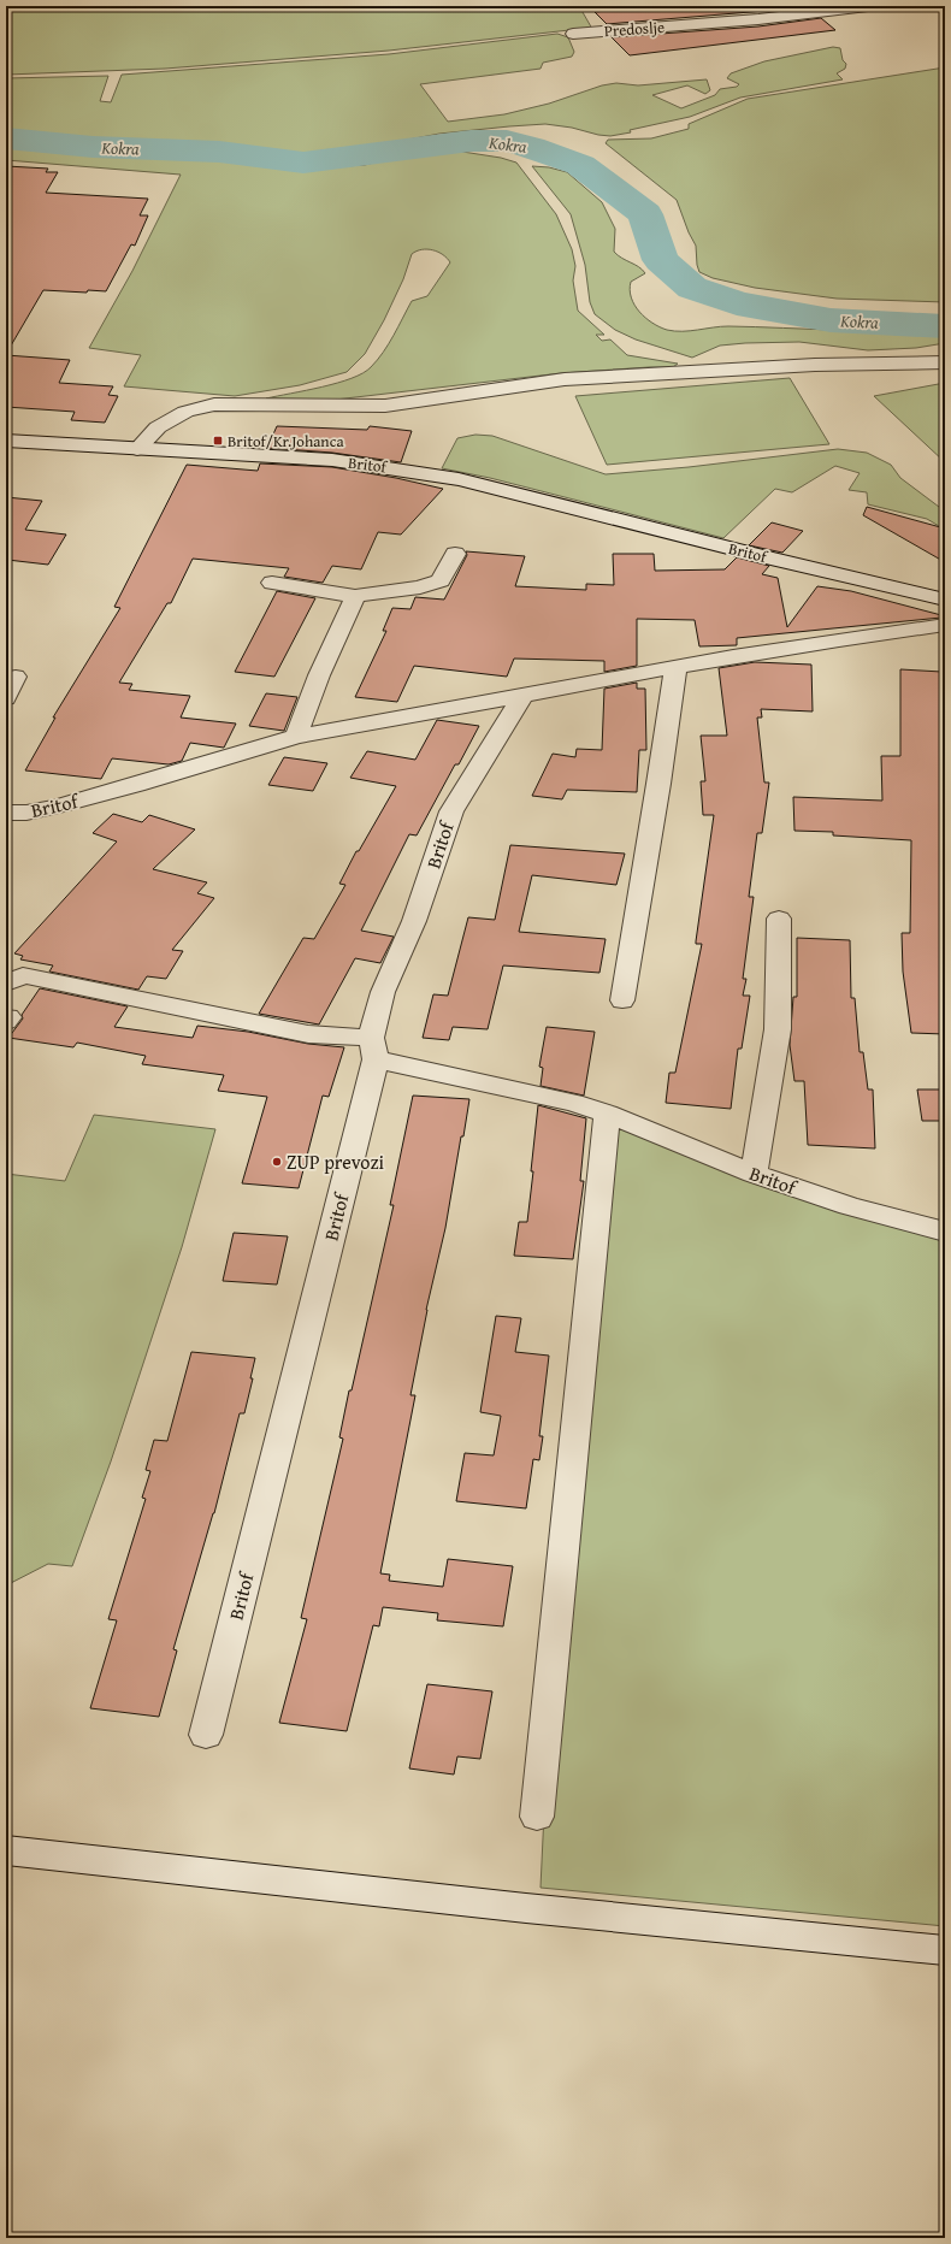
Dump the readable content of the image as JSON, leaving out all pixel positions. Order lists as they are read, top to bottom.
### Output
{
  "streets": {
    "street": ["Predoslje", "Britof"]
  },
  "water": ["Kokra"],
  "places": {
    "transit": ["Britof/Kr.Johanca"],
    "other": ["ZUP prevozi"]
  }
}
